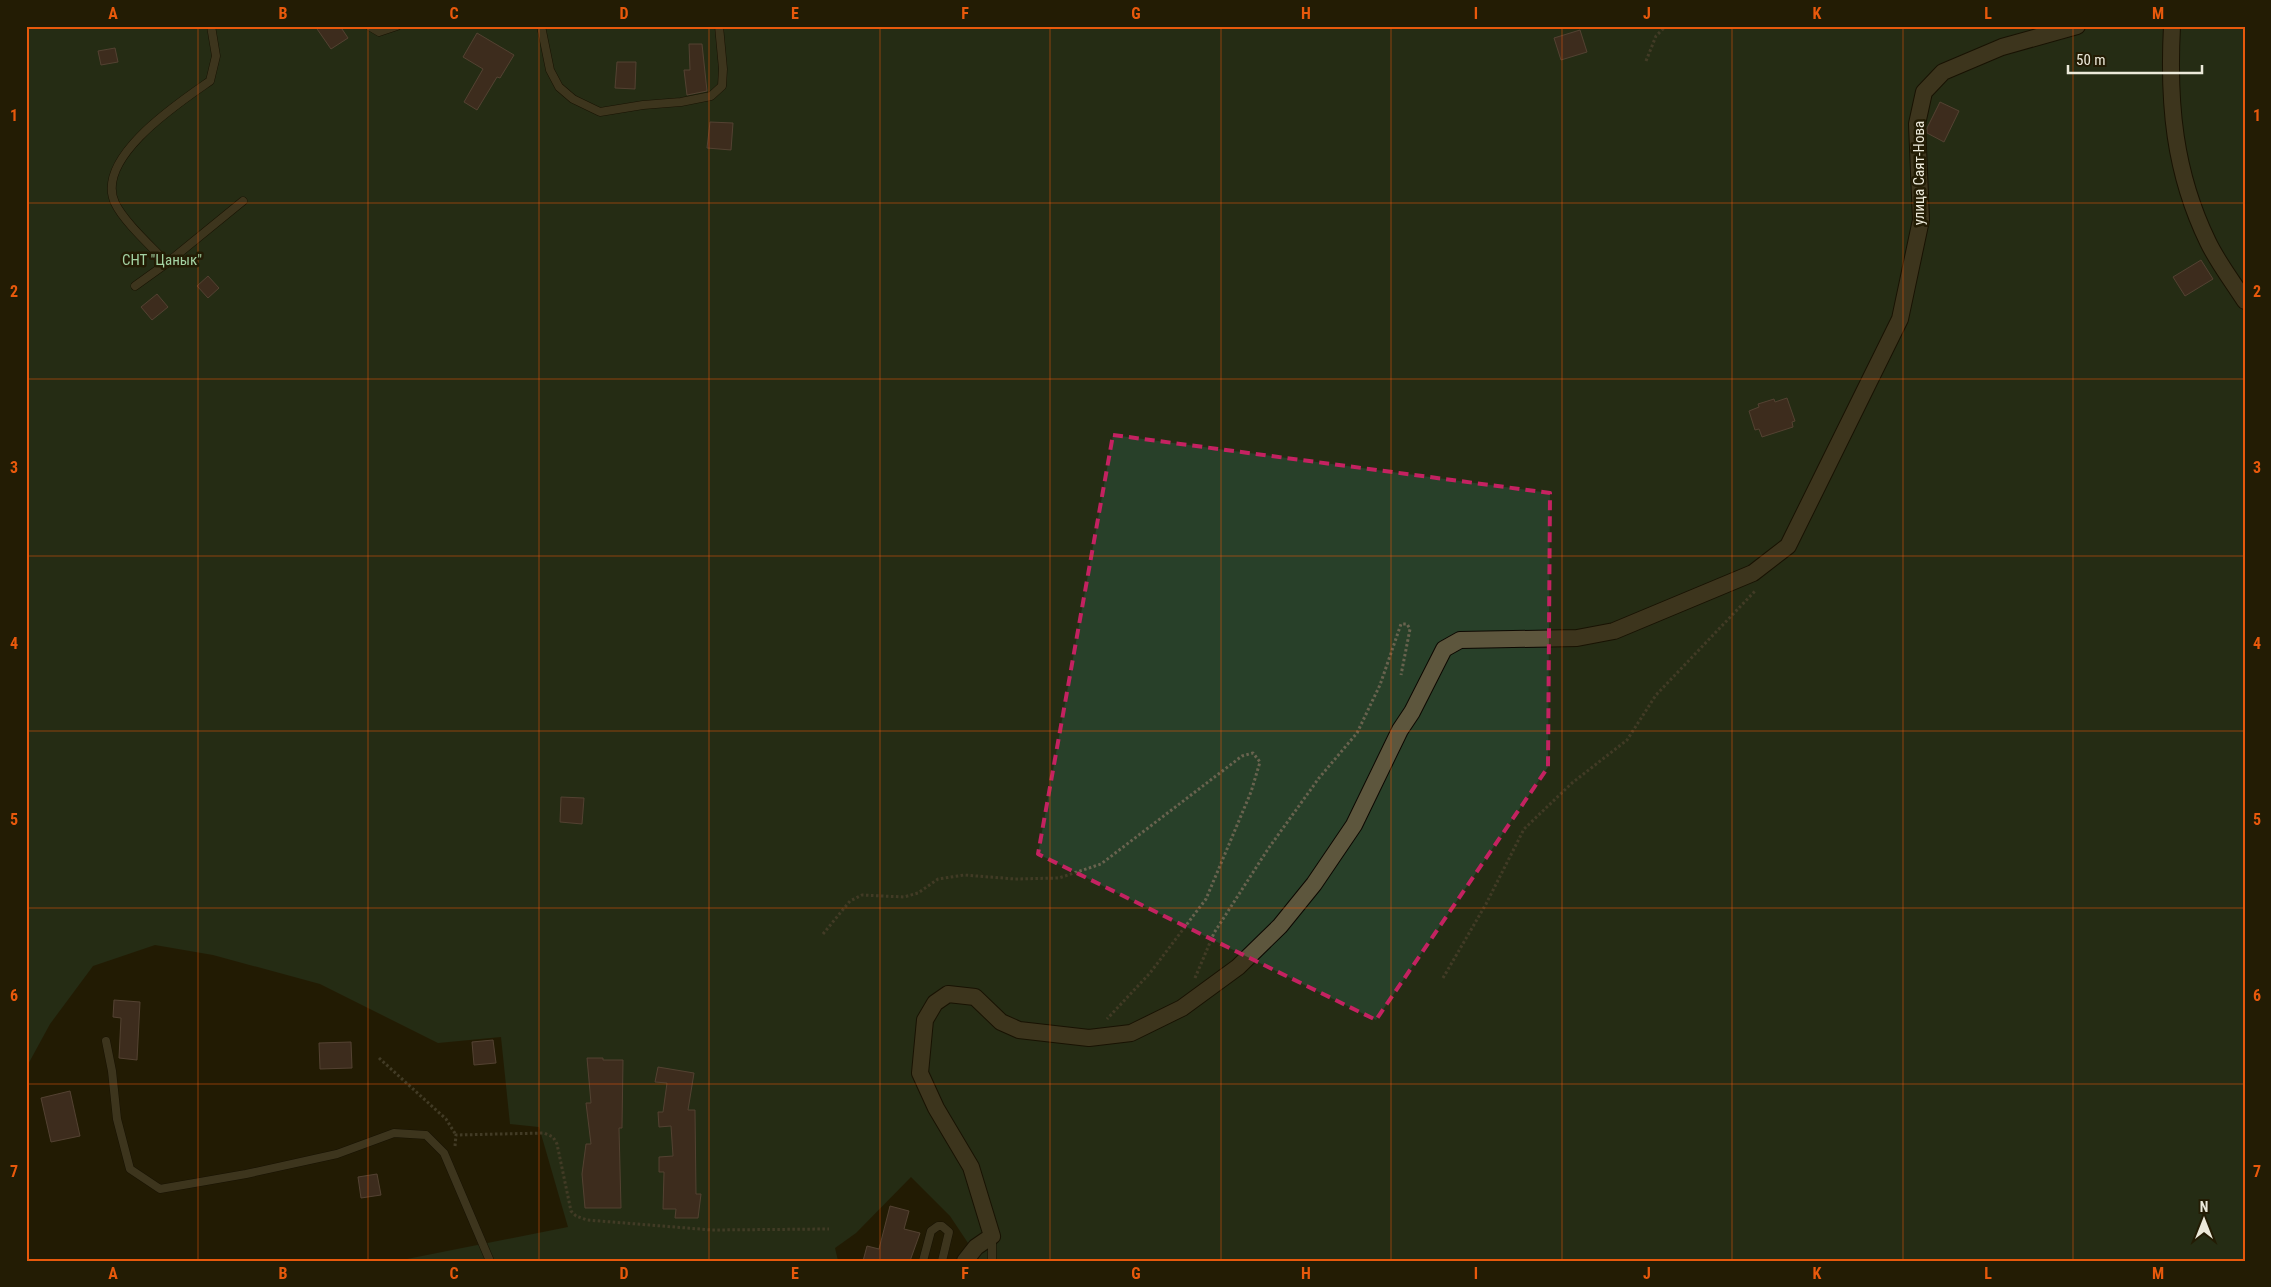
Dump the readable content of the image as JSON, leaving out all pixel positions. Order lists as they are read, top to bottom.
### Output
{
  "streets": {
    "street": ["улица Саят-Нова"]
  },
  "parks": ["СНТ \"Цанык\""],
  "scale_bar": "50 m",
  "north": "top",
  "grid": {
    "columns": [
      "A",
      "B",
      "C",
      "D",
      "E",
      "F",
      "G",
      "H",
      "I",
      "J",
      "K",
      "L",
      "M"
    ],
    "rows": [
      "1",
      "2",
      "3",
      "4",
      "5",
      "6",
      "7"
    ]
  }
}
